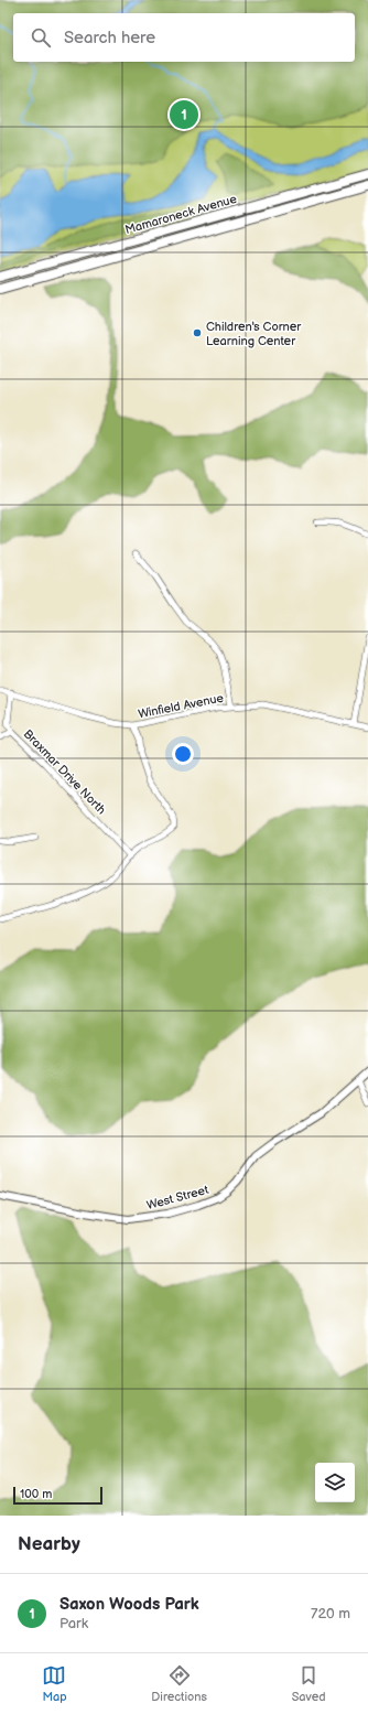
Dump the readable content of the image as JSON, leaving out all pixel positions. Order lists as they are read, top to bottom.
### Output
{
  "streets": {
    "main road": ["Mamaroneck Avenue"],
    "street": ["Winfield Avenue", "Braxmar Drive North", "West Street"]
  },
  "crossings": [
    ["Winfield Avenue", "Braxmar Drive North"]
  ],
  "places": ["Children's Corner Learning Center"],
  "scale_bar": "100 m",
  "page": {
    "search": "Search here",
    "pins": "1",
    "scale": "100 m",
    "heading": "Nearby",
    "list": [
      {
        "mark": "1",
        "name": "Saxon Woods Park",
        "note": "Park",
        "value": "720 m"
      }
    ],
    "nav": ["Map", "Directions", "Saved"]
  }
}
